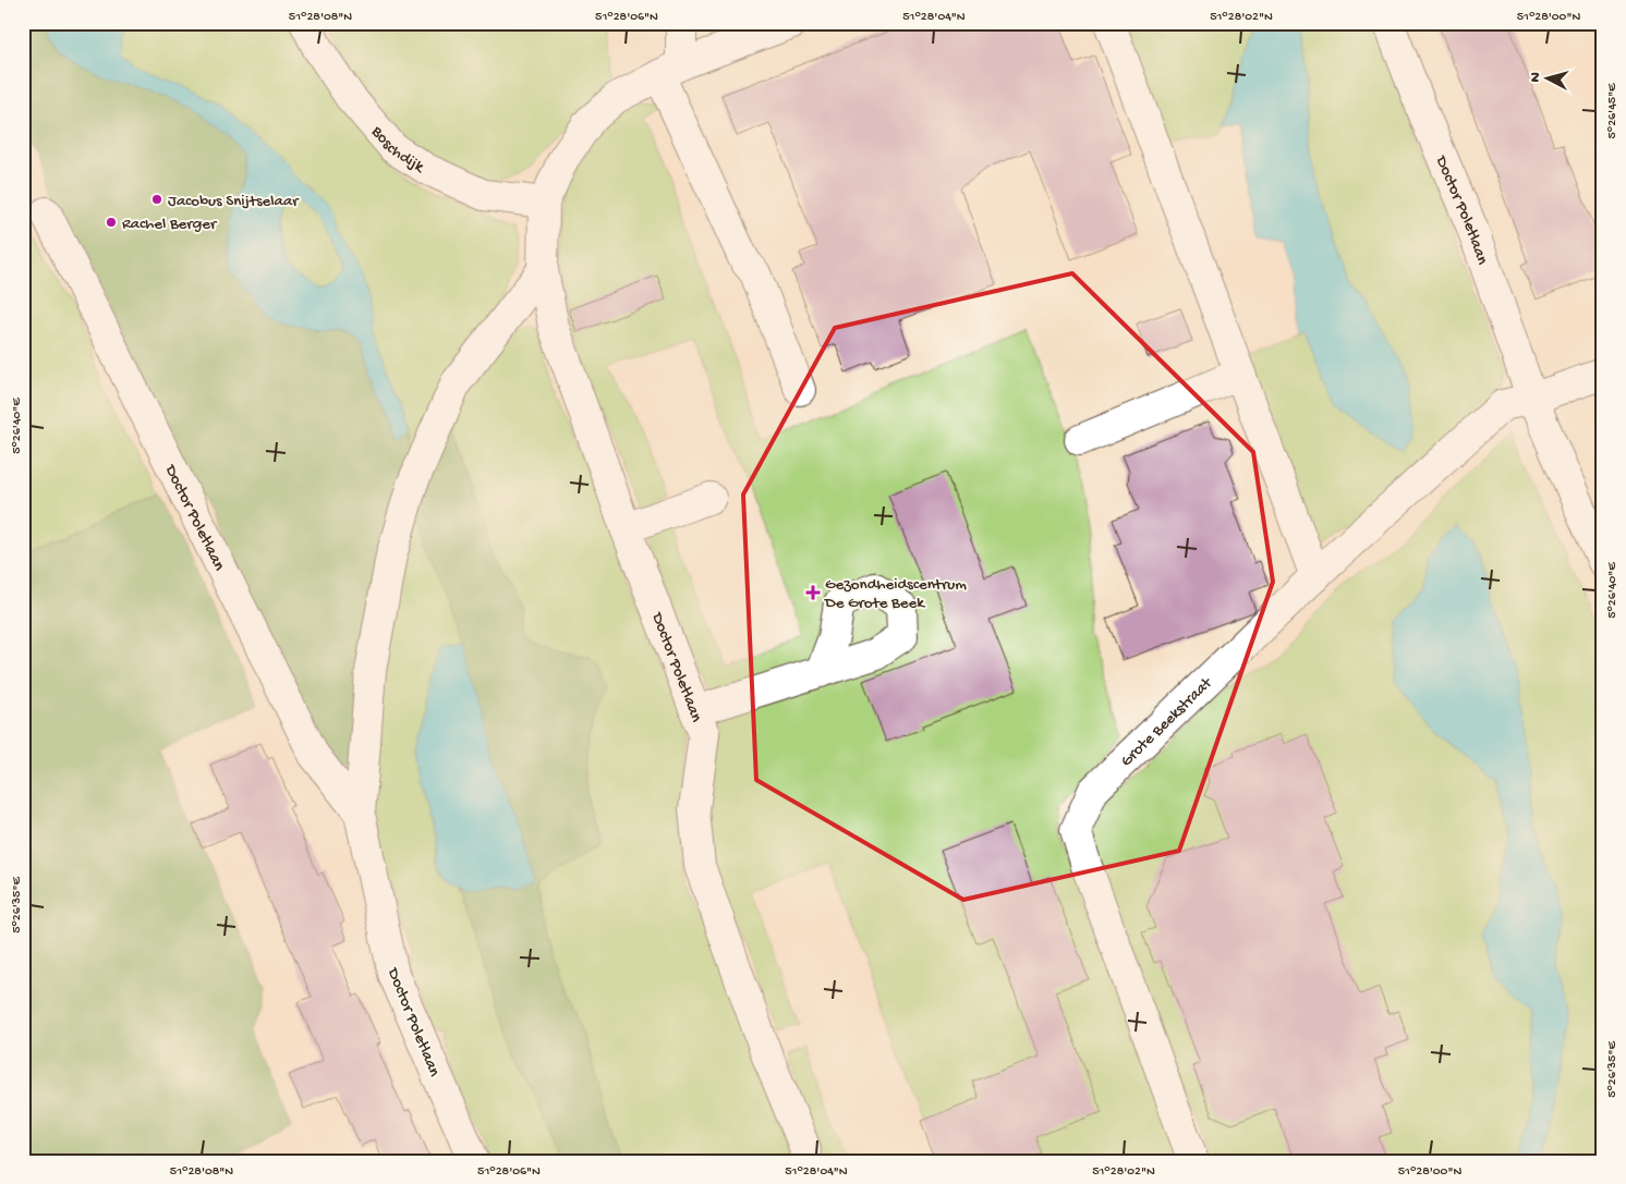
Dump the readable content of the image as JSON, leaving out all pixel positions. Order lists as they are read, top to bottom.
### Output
{
  "streets": {
    "street": ["Boschdijk", "Doctor Poletlaan", "Grote Beekstraat"]
  },
  "crossings": [
    ["Boschdijk", "Doctor Poletlaan"],
    ["Doctor Poletlaan", "Grote Beekstraat"]
  ],
  "places": {
    "other": ["Jacobus Snijtselaar", "Rachel Berger"],
    "health": ["Gezondheidscentrum De Grote Beek"]
  },
  "north": "left",
  "coordinates": [
    "51°28'08\"N",
    "51°28'06\"N",
    "51°28'04\"N",
    "51°28'02\"N",
    "51°28'00\"N",
    "5°26'45\"E",
    "5°26'40\"E",
    "5°26'35\"E"
  ]
}
